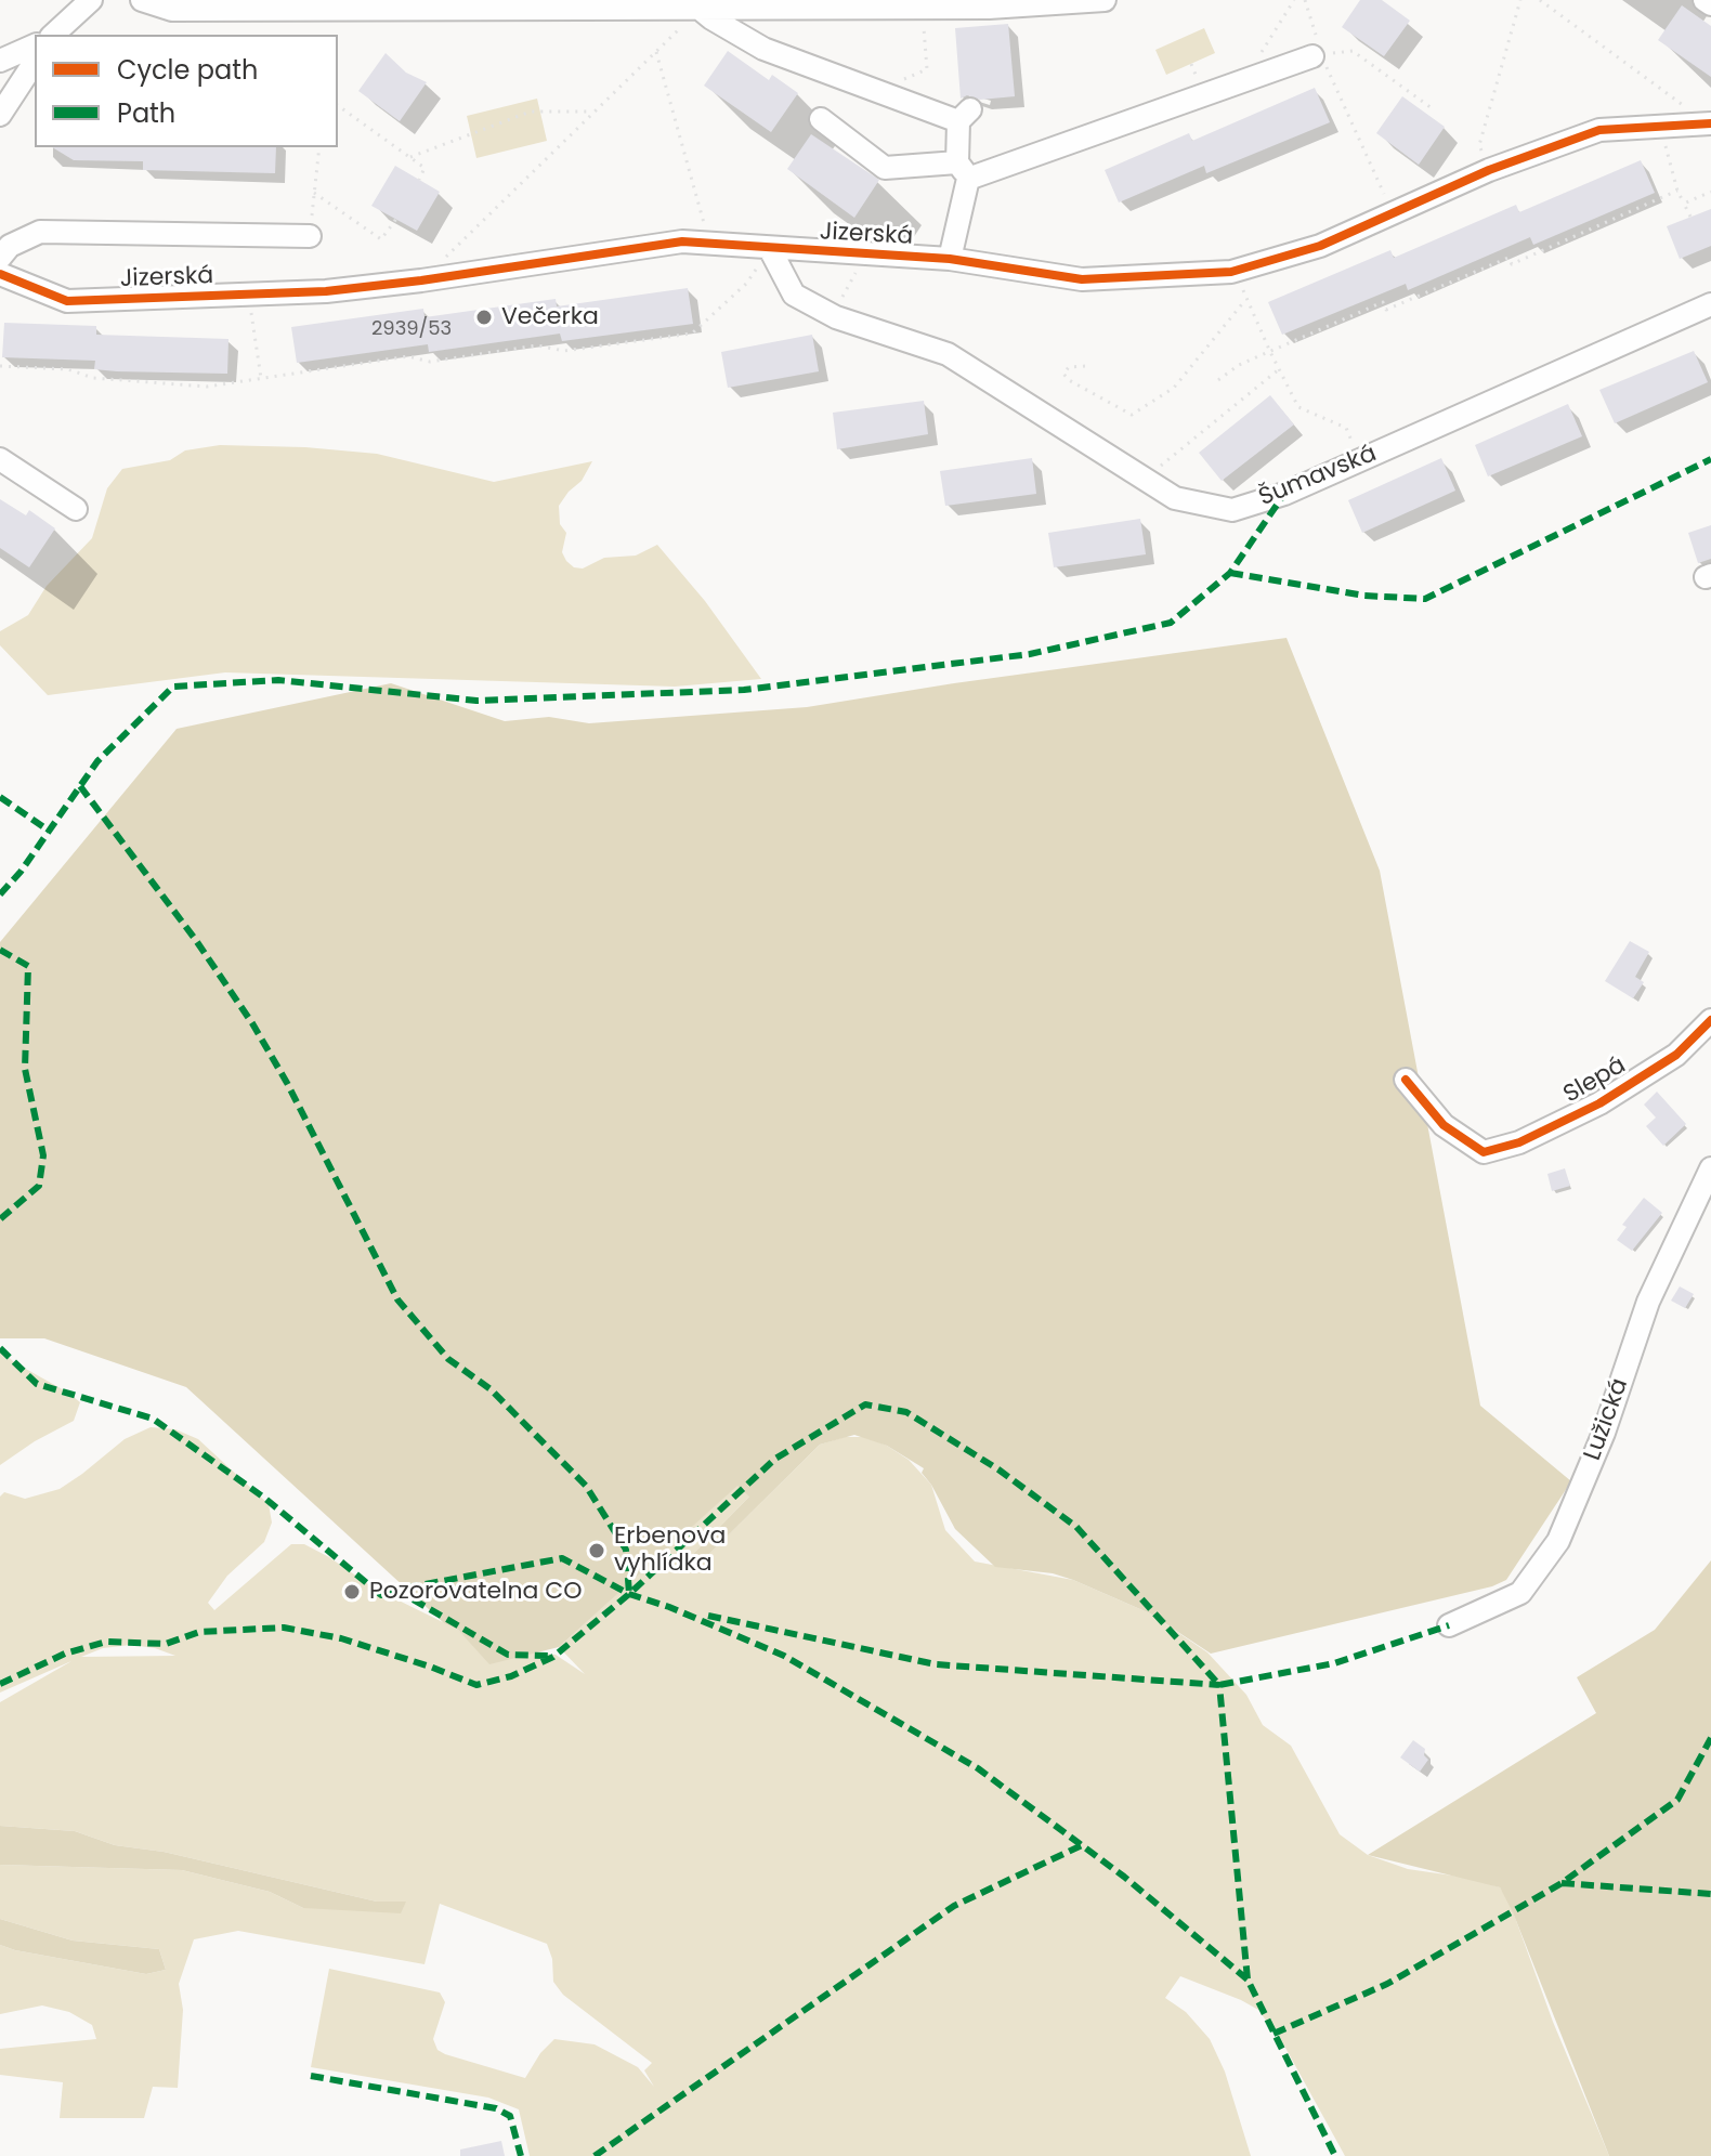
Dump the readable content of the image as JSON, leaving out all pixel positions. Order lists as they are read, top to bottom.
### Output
{
  "streets": {
    "street": [
      "Jizerská",
      "Šumavská",
      "Slepá",
      "Lužická"
    ]
  },
  "crossings": [
    ["Jizerská", "Šumavská"]
  ],
  "places": ["Večerka", "Erbenova vyhlídka", "Pozorovatelna CO"],
  "house_numbers": ["2939/53"],
  "legend": ["Cycle path", "Path"]
}
